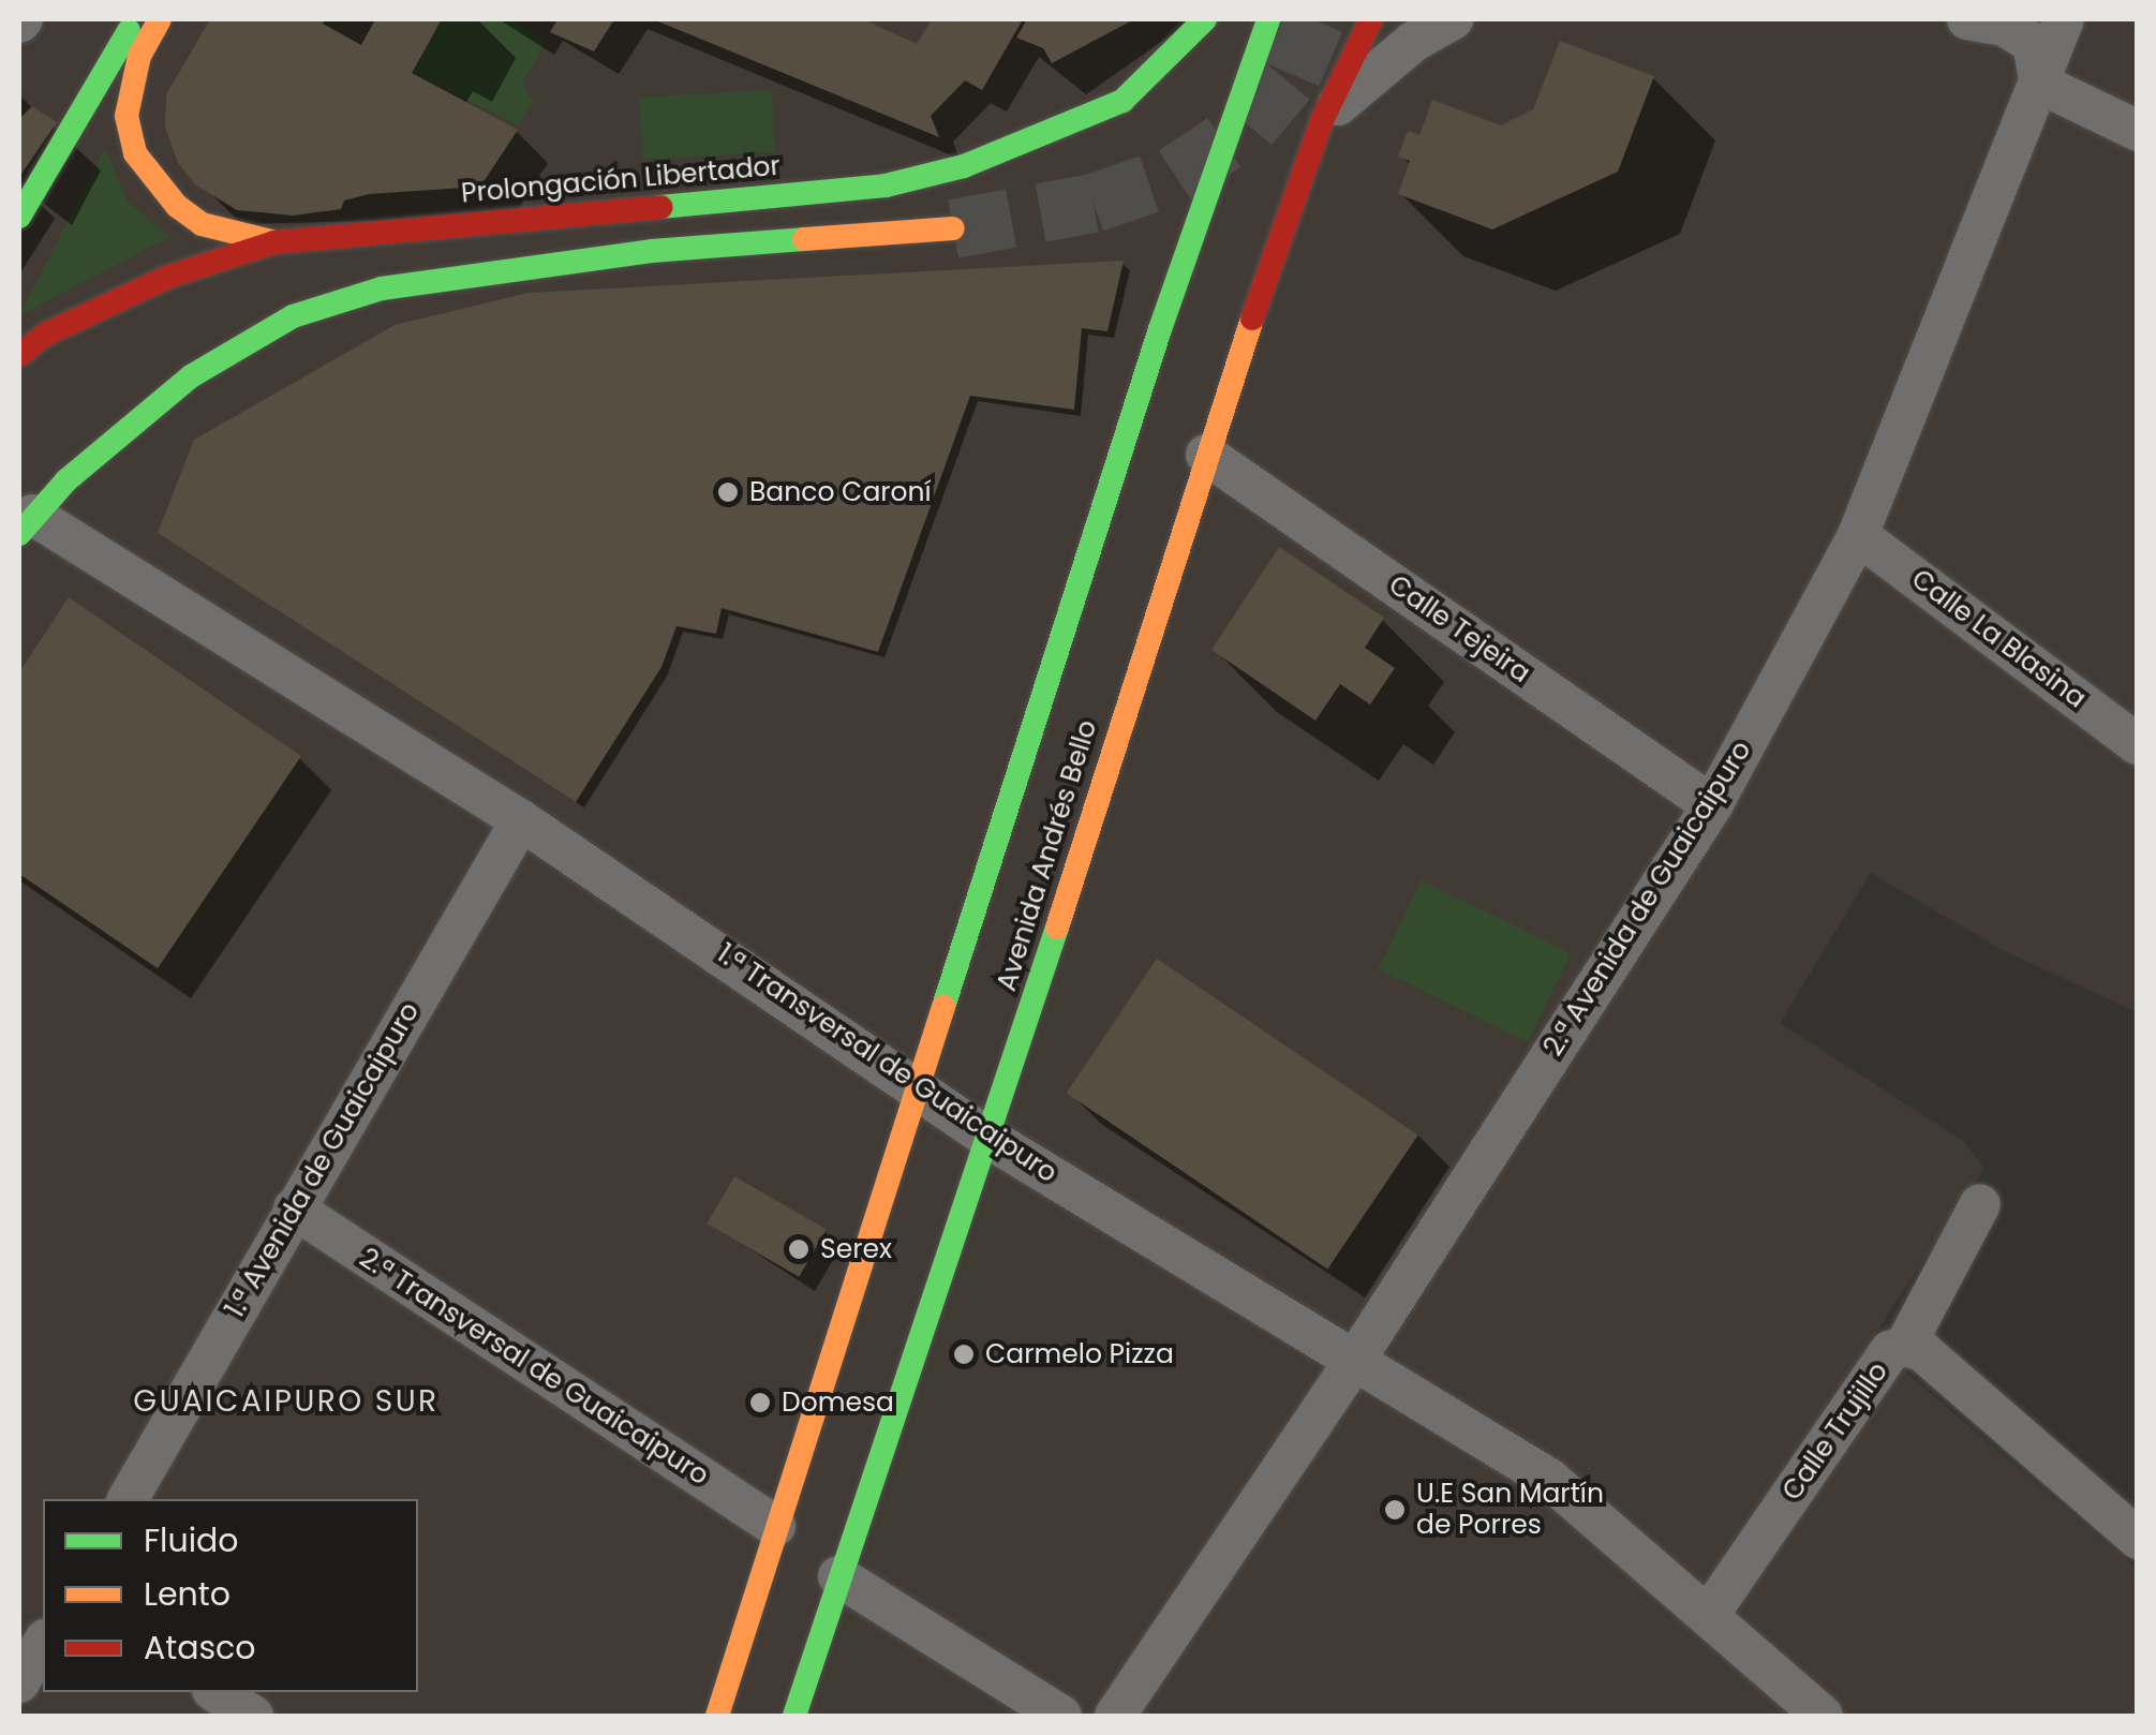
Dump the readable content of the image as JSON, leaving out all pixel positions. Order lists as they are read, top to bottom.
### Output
{
  "streets": {
    "street": [
      "Prolongación Libertador",
      "Calle Tejeira",
      "Calle La Blasina",
      "Avenida Andrés Bello",
      "2.ª Avenida de Guaicaipuro",
      "1.ª Transversal de Guaicaipuro",
      "1.ª Avenida de Guaicaipuro",
      "2.ª Transversal de Guaicaipuro",
      "Calle Trujillo"
    ]
  },
  "crossings": [
    ["Calle Tejeira", "Avenida Andrés Bello"],
    ["Calle Tejeira", "2.ª Avenida de Guaicaipuro"],
    ["Calle La Blasina", "2.ª Avenida de Guaicaipuro"],
    ["Avenida Andrés Bello", "1.ª Transversal de Guaicaipuro"],
    ["Avenida Andrés Bello", "2.ª Transversal de Guaicaipuro"],
    ["2.ª Avenida de Guaicaipuro", "1.ª Transversal de Guaicaipuro"],
    ["1.ª Transversal de Guaicaipuro", "1.ª Avenida de Guaicaipuro"],
    ["1.ª Transversal de Guaicaipuro", "Calle Trujillo"],
    ["1.ª Avenida de Guaicaipuro", "2.ª Transversal de Guaicaipuro"]
  ],
  "districts": ["GUAICAIPURO SUR"],
  "places": [
    "Banco Caroní",
    "Serex",
    "Carmelo Pizza",
    "Domesa",
    "U.E San Martín de Porres"
  ],
  "legend": ["Fluido", "Lento", "Atasco"]
}
